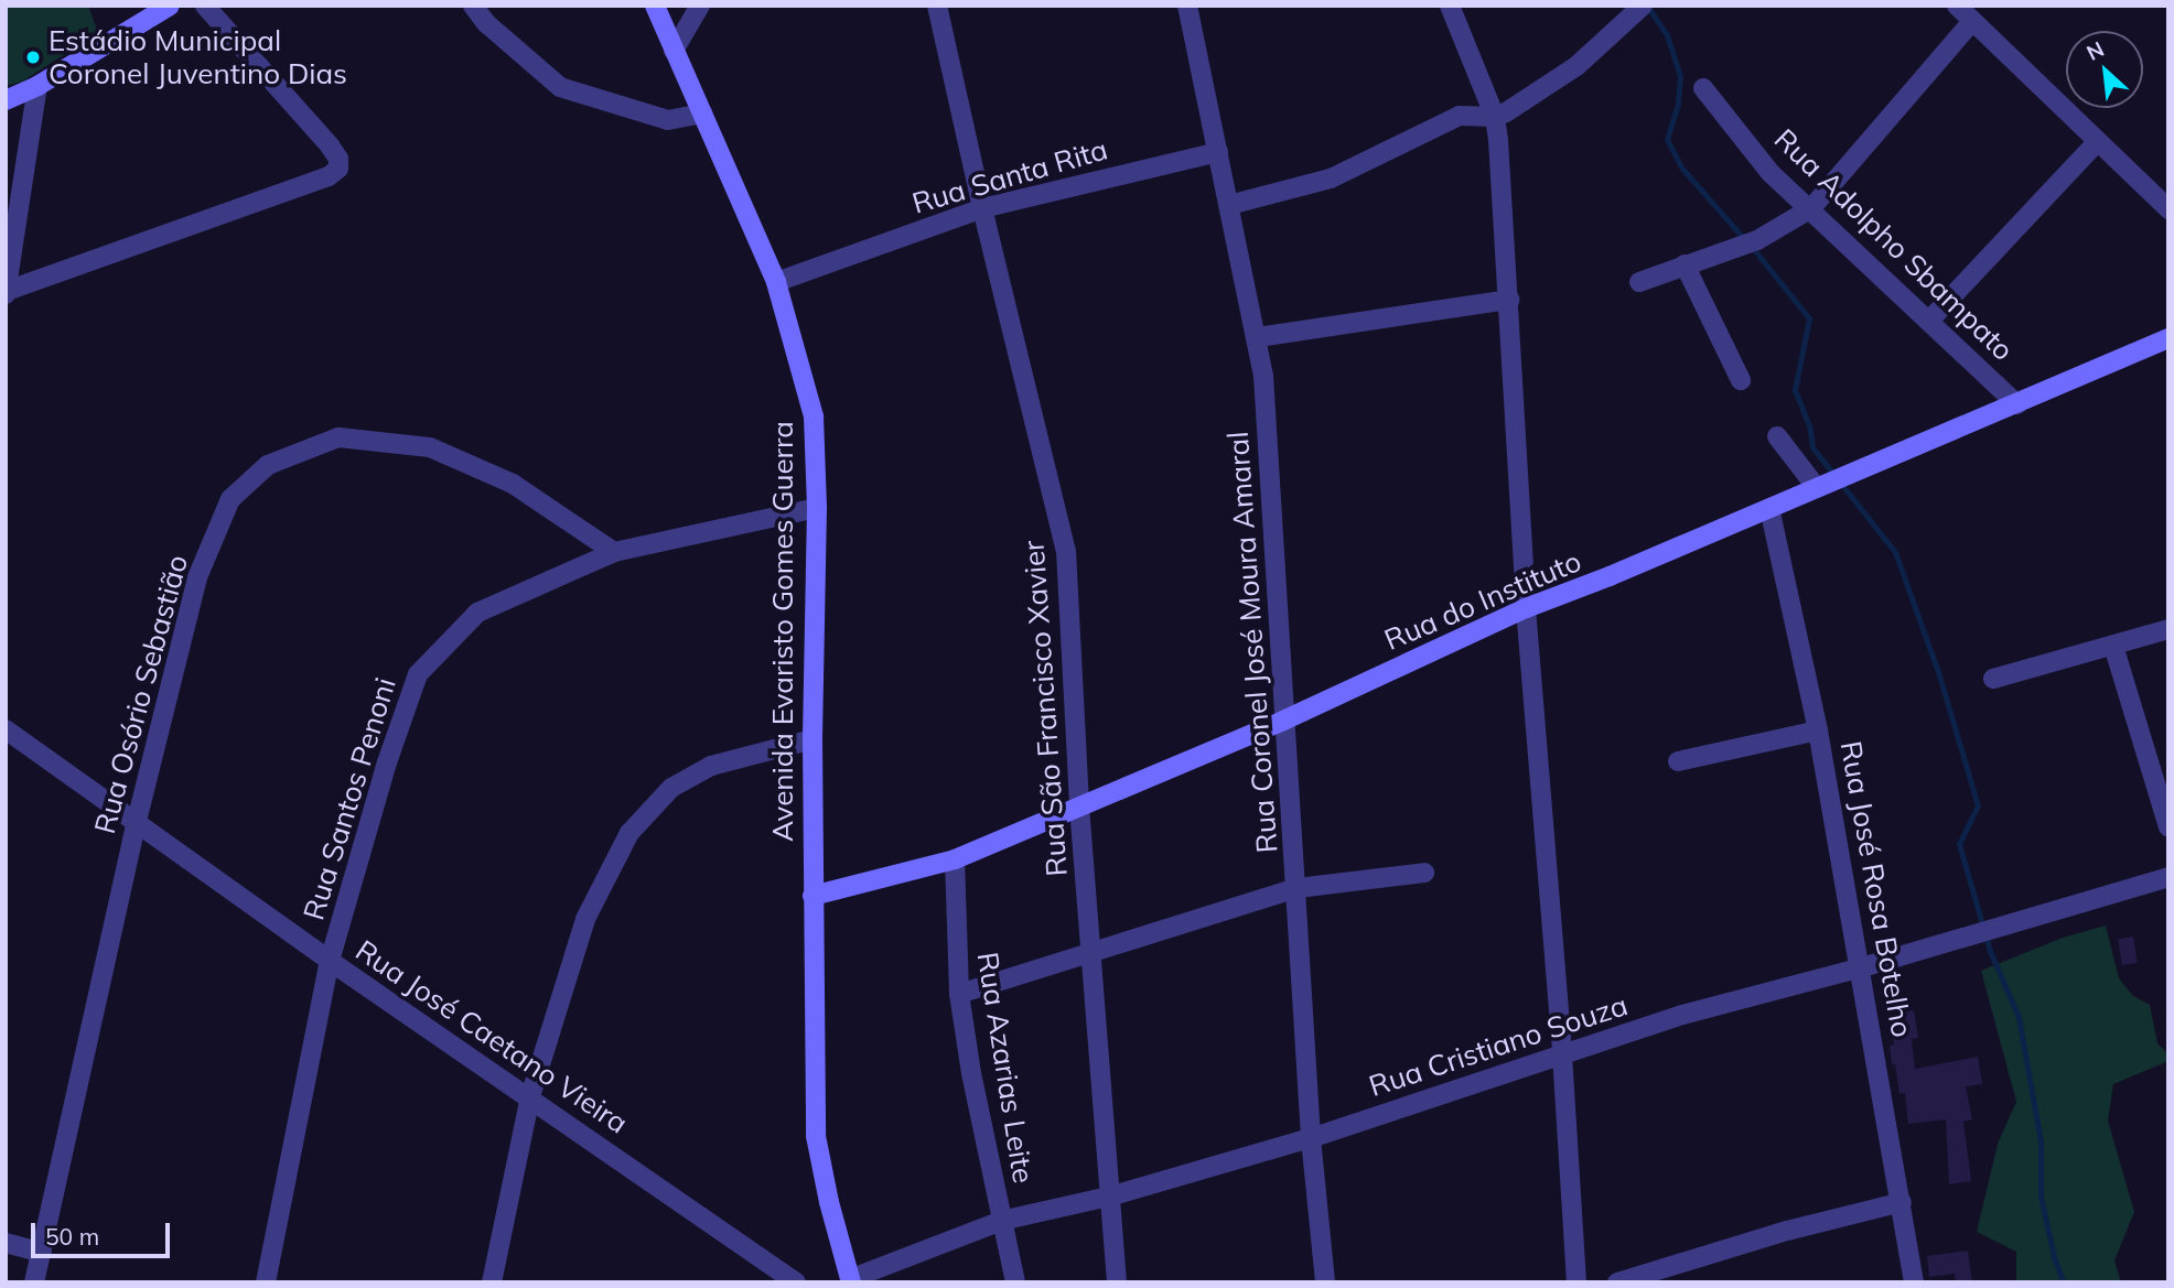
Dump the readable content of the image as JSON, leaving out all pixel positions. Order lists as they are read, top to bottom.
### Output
{
  "streets": {
    "main road": ["Rua do Instituto", "Avenida Evaristo Gomes Guerra"],
    "street": [
      "Rua Santa Rita",
      "Rua Adolpho Sbampato",
      "Rua Coronel José Moura Amaral",
      "Rua Osório Sebastião",
      "Rua São Francisco Xavier",
      "Rua Santos Penoni",
      "Rua José Rosa Botelho",
      "Rua José Caetano Vieira",
      "Rua Cristiano Souza",
      "Rua Azarias Leite"
    ]
  },
  "crossings": [
    ["Rua Santa Rita", "Avenida Evaristo Gomes Guerra"],
    ["Rua Santa Rita", "Rua Coronel José Moura Amaral"],
    ["Rua Santa Rita", "Rua São Francisco Xavier"],
    ["Rua Adolpho Sbampato", "Rua do Instituto"],
    ["Rua do Instituto", "Avenida Evaristo Gomes Guerra"],
    ["Rua do Instituto", "Rua Coronel José Moura Amaral"],
    ["Rua do Instituto", "Rua São Francisco Xavier"],
    ["Rua do Instituto", "Rua José Rosa Botelho"],
    ["Rua do Instituto", "Rua Azarias Leite"],
    ["Avenida Evaristo Gomes Guerra", "Rua Santos Penoni"],
    ["Avenida Evaristo Gomes Guerra", "Rua Cristiano Souza"],
    ["Rua Coronel José Moura Amaral", "Rua Cristiano Souza"],
    ["Rua Osório Sebastião", "Rua Santos Penoni"],
    ["Rua Osório Sebastião", "Rua José Caetano Vieira"],
    ["Rua São Francisco Xavier", "Rua Cristiano Souza"],
    ["Rua Santos Penoni", "Rua José Caetano Vieira"],
    ["Rua José Rosa Botelho", "Rua Cristiano Souza"],
    ["Rua Cristiano Souza", "Rua Azarias Leite"]
  ],
  "places": ["Estádio Municipal Coronel Juventino Dias"],
  "scale_bar": "50 m",
  "north": "top left"
}
